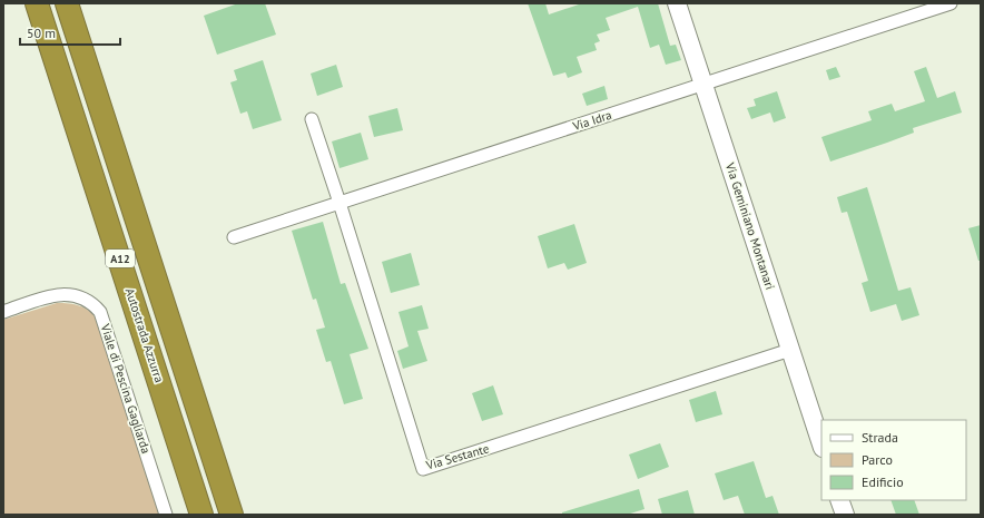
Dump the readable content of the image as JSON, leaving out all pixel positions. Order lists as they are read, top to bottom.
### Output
{
  "streets": {
    "highway": ["A12", "Autostrada Azzurra"],
    "street": [
      "Via Idra",
      "Via Geminiano Montanari",
      "Viale di Pescina Gagliarda",
      "Via Sestante"
    ]
  },
  "crossings": [
    ["Via Idra", "Via Geminiano Montanari"],
    ["Via Idra", "Via Sestante"],
    ["Via Geminiano Montanari", "Via Sestante"]
  ],
  "legend": ["Strada", "Parco", "Edificio"],
  "scale_bar": "50 m"
}
